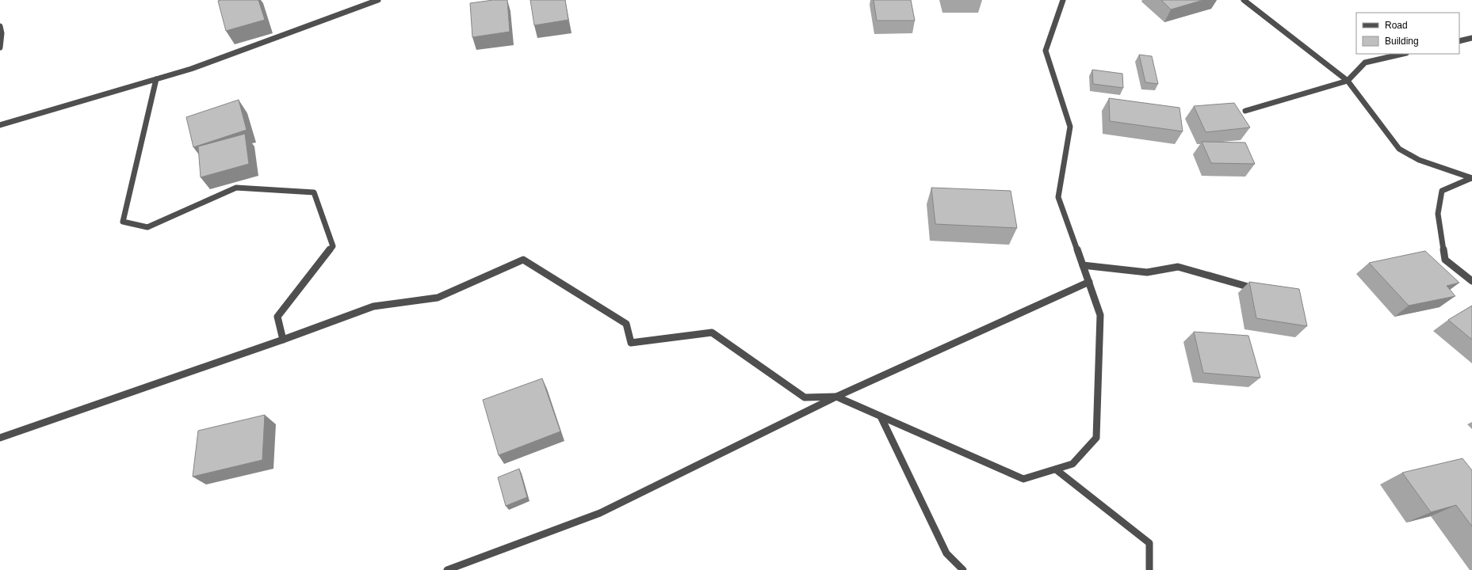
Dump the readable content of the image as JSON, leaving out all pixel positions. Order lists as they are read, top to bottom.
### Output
{
  "legend": ["Road", "Building"]
}
